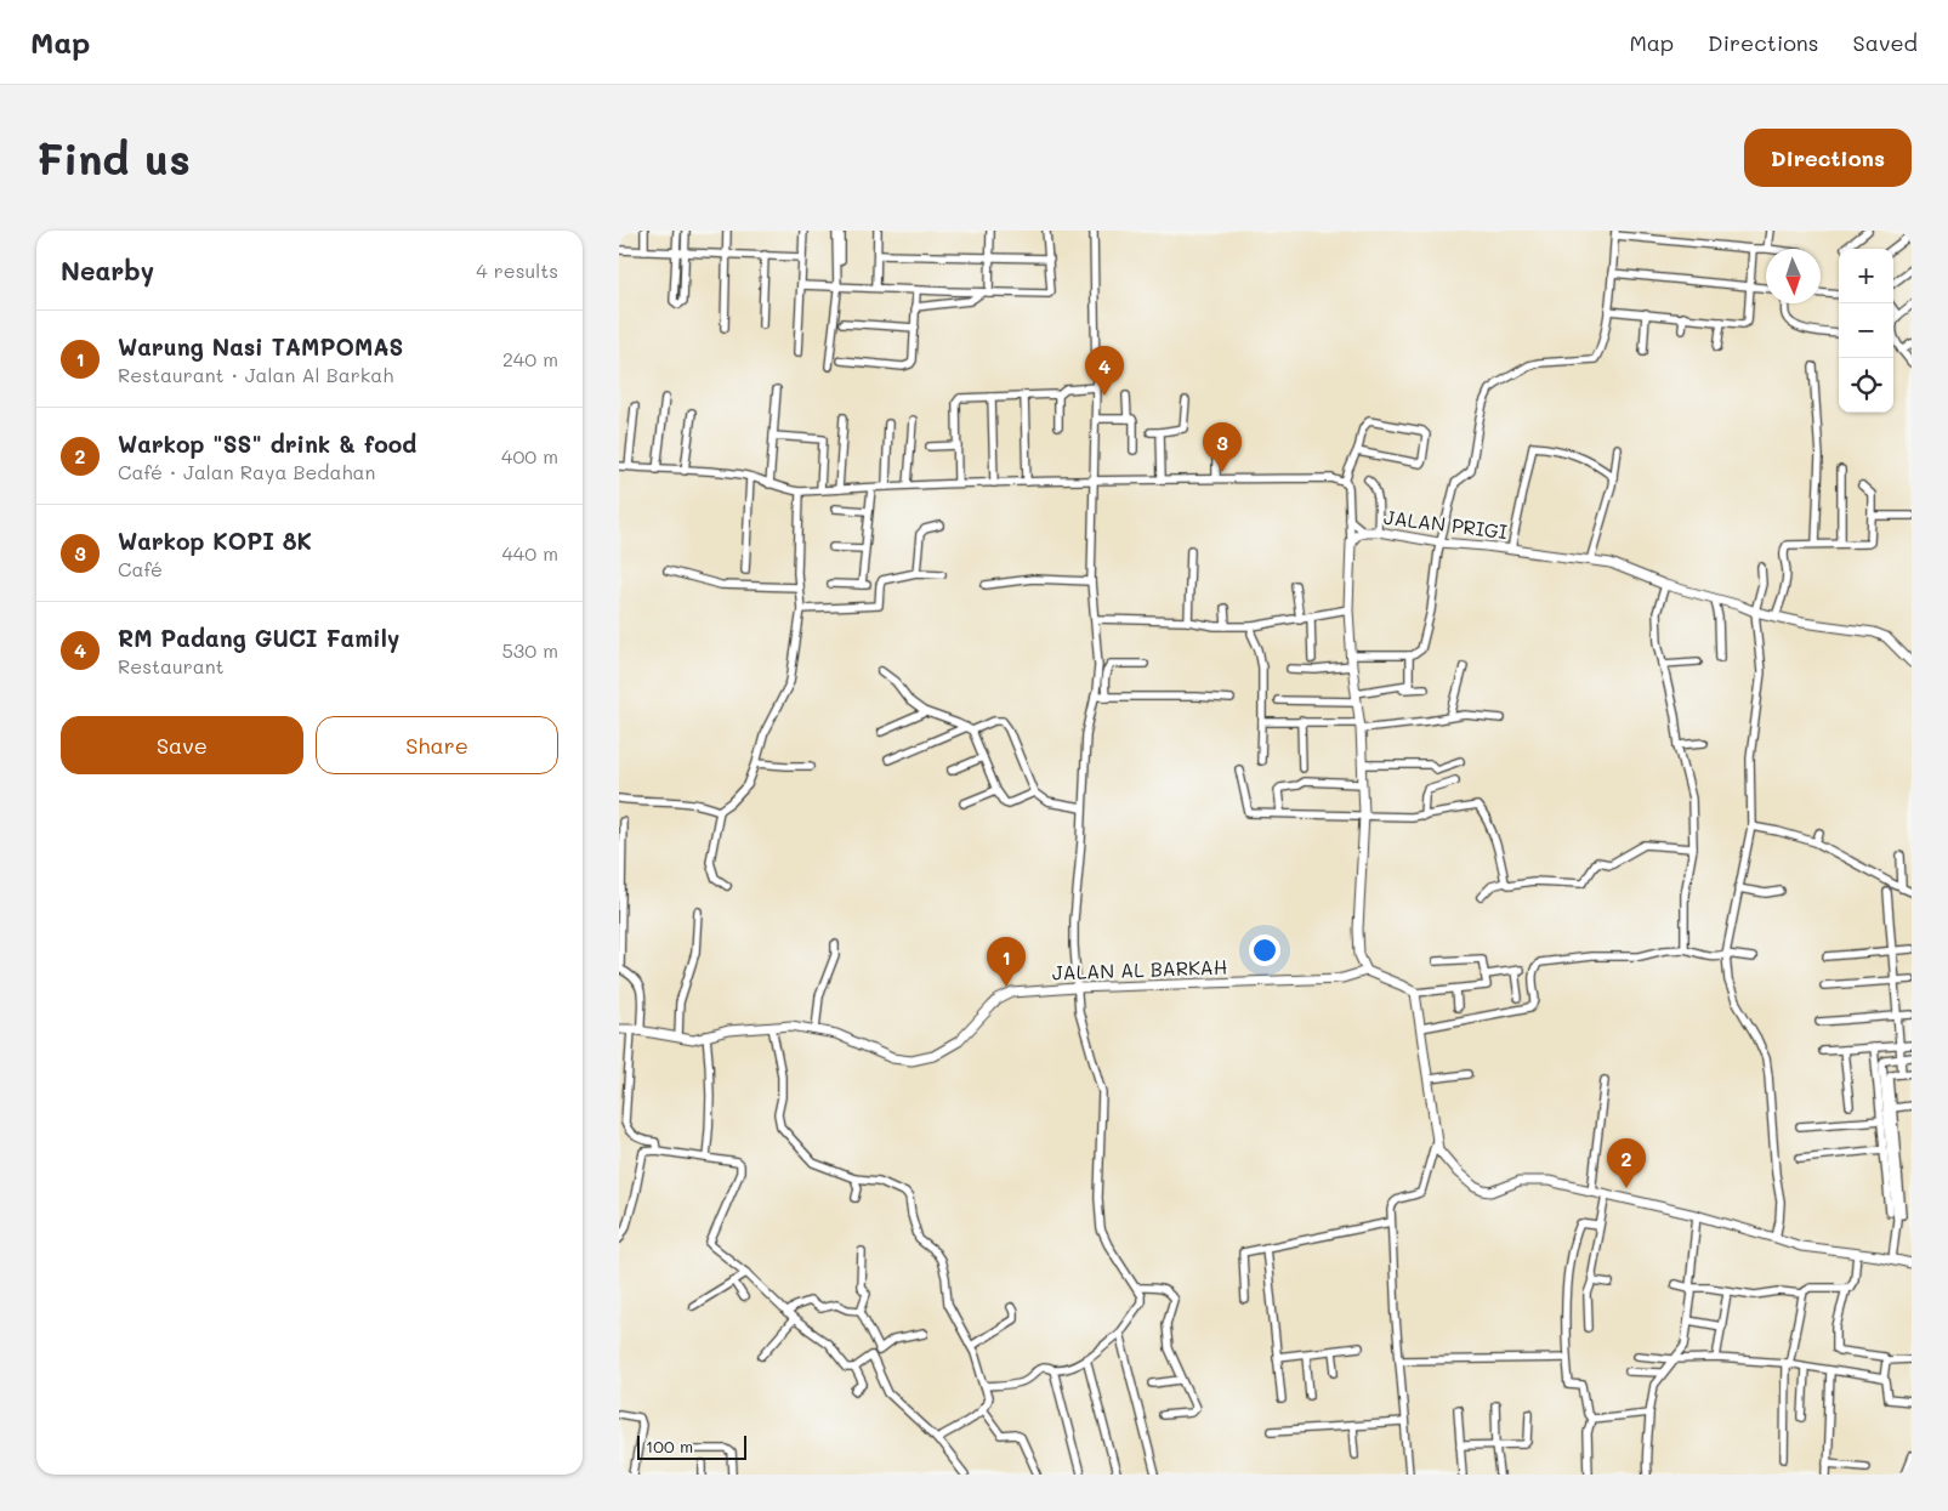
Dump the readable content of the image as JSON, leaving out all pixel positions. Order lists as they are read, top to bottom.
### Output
{
  "streets": {
    "street": ["JALAN PRIGI", "JALAN AL BARKAH"]
  },
  "scale_bar": "100 m",
  "north": "bottom",
  "page": {
    "header": "Map",
    "nav": ["Map", "Directions", "Saved"],
    "buttons": [
      "Directions",
      ["Save", "Share"]
    ],
    "title": "Find us",
    "heading": ["Nearby", "4 results"],
    "map_buttons": ["+", "−"],
    "list": [
      {
        "mark": "1",
        "name": "Warung Nasi TAMPOMAS",
        "note": "Restaurant · Jalan Al Barkah",
        "value": "240 m"
      },
      {
        "mark": "2",
        "name": "Warkop \"SS\" drink & food",
        "note": "Café · Jalan Raya Bedahan",
        "value": "400 m"
      },
      {
        "mark": "3",
        "name": "Warkop KOPI 8K",
        "note": "Café",
        "value": "440 m"
      },
      {
        "mark": "4",
        "name": "RM Padang GUCI Family",
        "note": "Restaurant",
        "value": "530 m"
      }
    ],
    "pins": [
      "4",
      "3",
      "1",
      "2"
    ],
    "scale": "100 m"
  }
}
